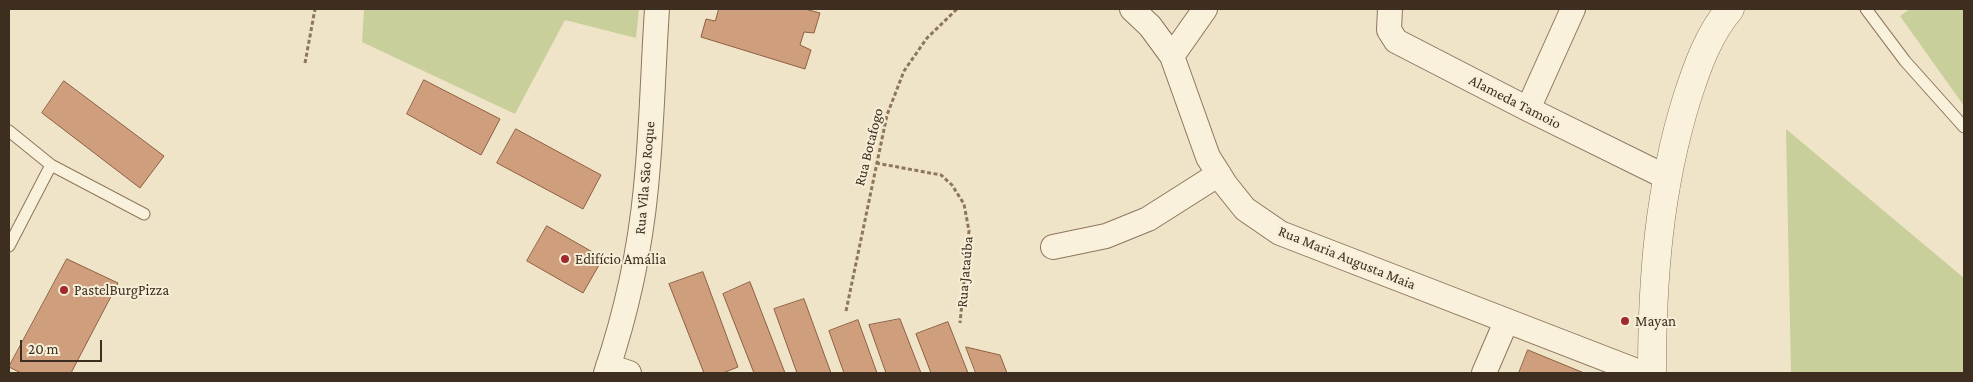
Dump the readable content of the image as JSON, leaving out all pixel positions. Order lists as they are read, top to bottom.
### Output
{
  "streets": {
    "street": ["Alameda Tamoio", "Rua Vila São Roque", "Rua Maria Augusta Maia"],
    "path": ["Rua Botafogo", "Rua Jataúba"]
  },
  "crossings": [
    ["Rua Botafogo", "Rua Jataúba"]
  ],
  "places": ["Edifício Amália", "PastelBurgPizza", "Mayan"],
  "scale_bar": "20 m"
}
